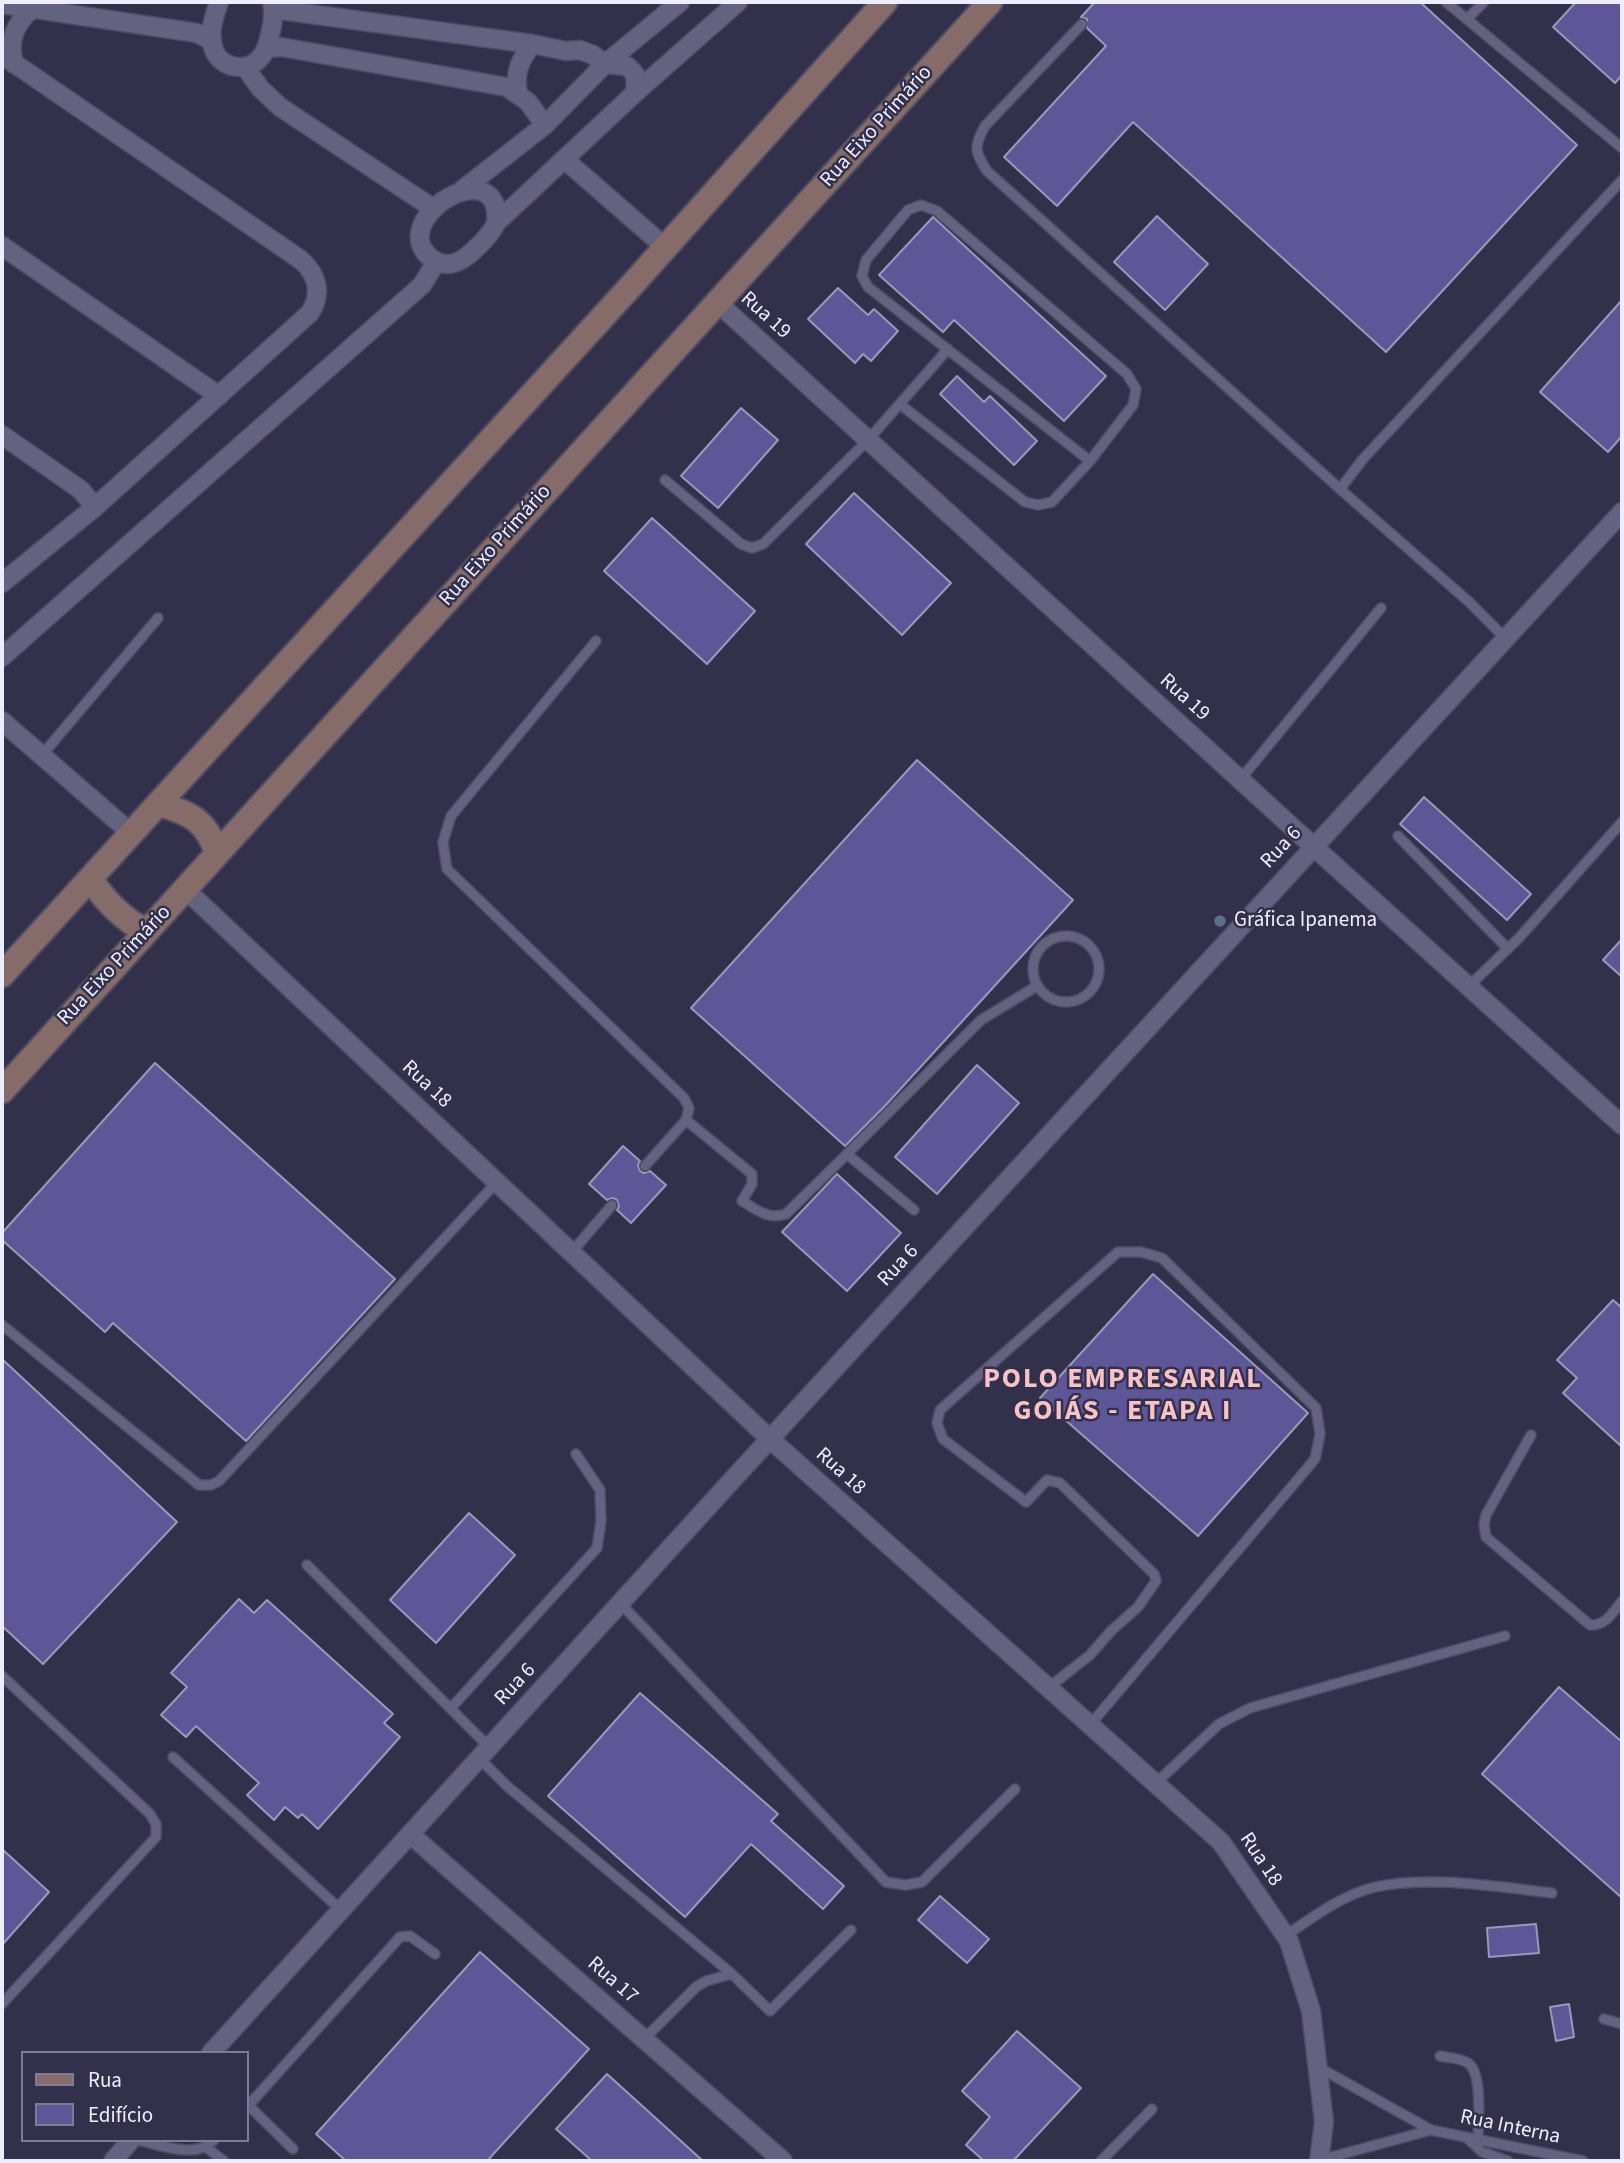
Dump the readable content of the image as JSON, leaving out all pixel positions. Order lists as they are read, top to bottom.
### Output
{
  "streets": {
    "street": [
      "Rua Eixo Primário",
      "Rua 19",
      "Rua 6",
      "Rua 18",
      "Rua 17"
    ],
    "lane": ["Rua Interna"]
  },
  "crossings": [
    ["Rua Eixo Primário", "Rua 19"],
    ["Rua Eixo Primário", "Rua 18"],
    ["Rua 19", "Rua 6"],
    ["Rua 6", "Rua 18"],
    ["Rua 6", "Rua 17"],
    ["Rua 18", "Rua Interna"]
  ],
  "districts": ["POLO EMPRESARIAL GOIÁS - ETAPA I"],
  "places": ["Gráfica Ipanema"],
  "legend": ["Rua", "Edifício"]
}
